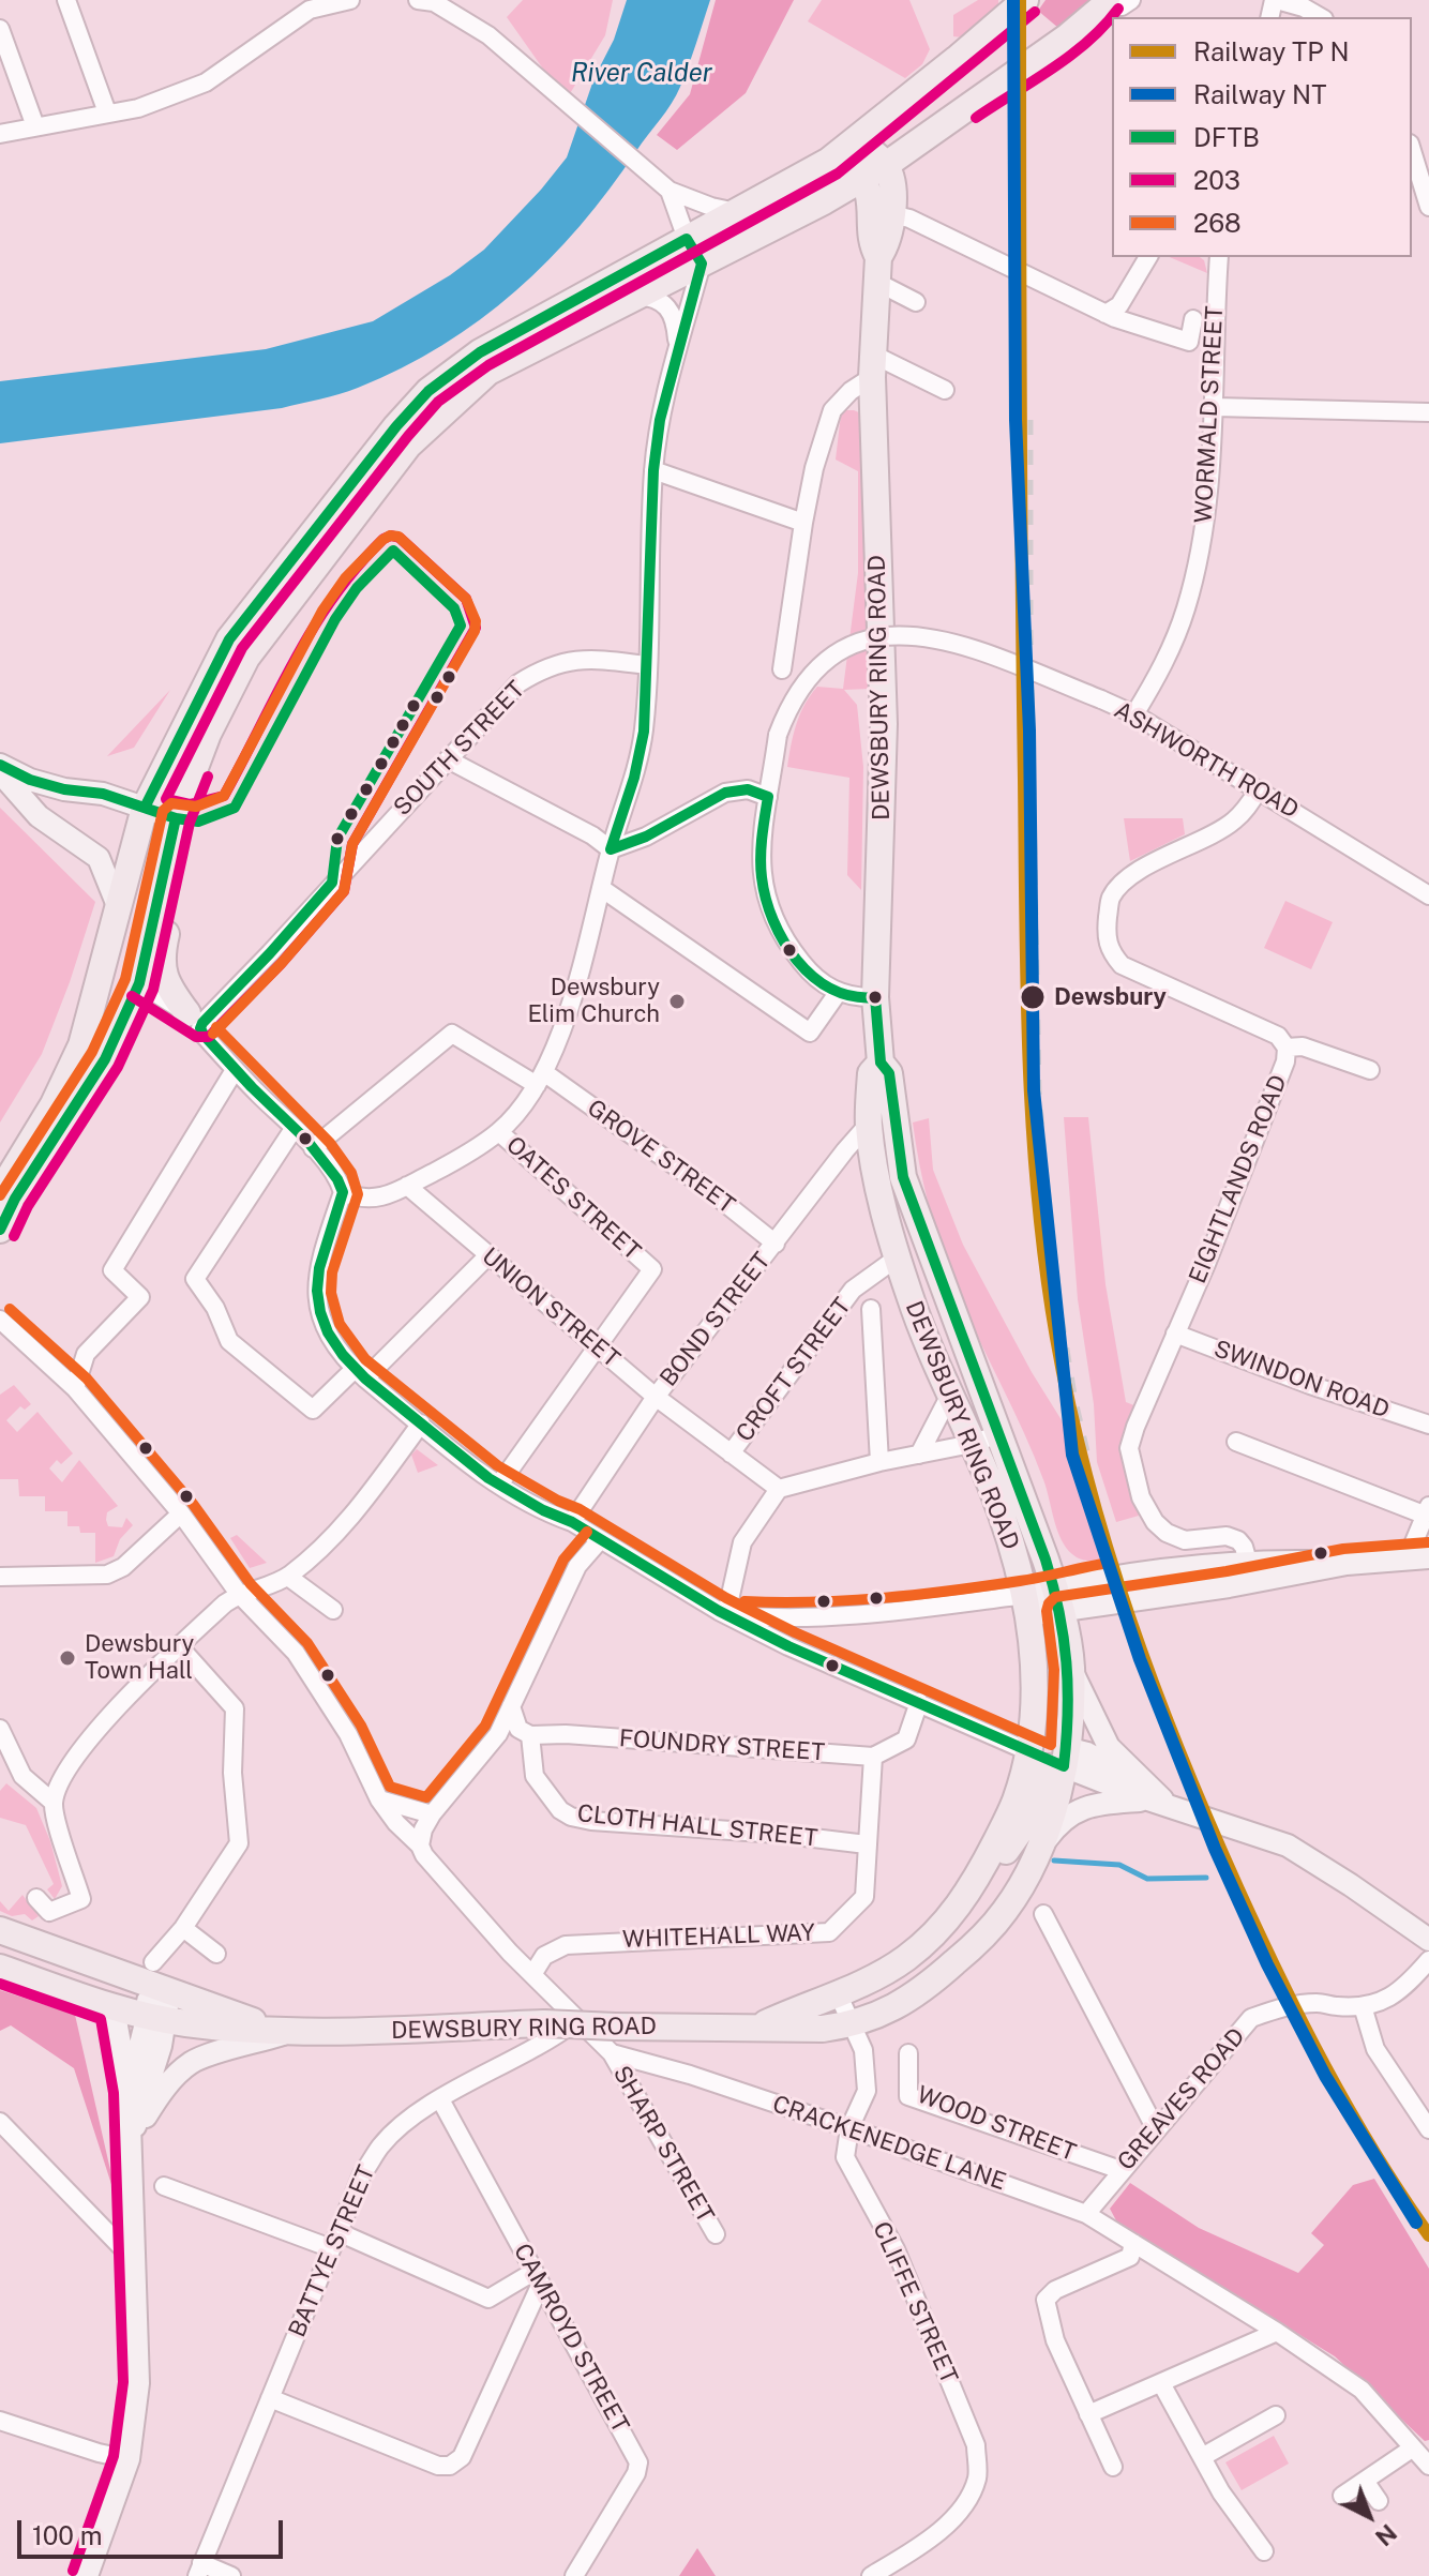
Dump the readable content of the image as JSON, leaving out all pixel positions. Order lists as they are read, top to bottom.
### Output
{
  "streets": {
    "highway": ["DEWSBURY RING ROAD"],
    "street": [
      "WORMALD STREET",
      "SOUTH STREET",
      "ASHWORTH ROAD",
      "GROVE STREET",
      "EIGHTLANDS ROAD",
      "OATES STREET",
      "UNION STREET",
      "BOND STREET",
      "CROFT STREET",
      "SWINDON ROAD",
      "FOUNDRY STREET",
      "CLOTH HALL STREET",
      "WHITEHALL WAY",
      "GREAVES ROAD",
      "WOOD STREET",
      "CRACKENEDGE LANE",
      "SHARP STREET",
      "BATTYE STREET",
      "CLIFFE STREET",
      "CAMROYD STREET"
    ]
  },
  "crossings": [
    ["WORMALD STREET", "ASHWORTH ROAD"],
    ["DEWSBURY RING ROAD", "BOND STREET"],
    ["DEWSBURY RING ROAD", "CROFT STREET"],
    ["DEWSBURY RING ROAD", "CLIFFE STREET"],
    ["ASHWORTH ROAD", "EIGHTLANDS ROAD"],
    ["GROVE STREET", "BOND STREET"],
    ["EIGHTLANDS ROAD", "SWINDON ROAD"],
    ["OATES STREET", "UNION STREET"],
    ["UNION STREET", "BOND STREET"],
    ["UNION STREET", "CROFT STREET"],
    ["FOUNDRY STREET", "CLOTH HALL STREET"],
    ["FOUNDRY STREET", "WHITEHALL WAY"],
    ["CLOTH HALL STREET", "WHITEHALL WAY"],
    ["WHITEHALL WAY", "CRACKENEDGE LANE"],
    ["GREAVES ROAD", "WOOD STREET"],
    ["GREAVES ROAD", "CRACKENEDGE LANE"],
    ["CRACKENEDGE LANE", "SHARP STREET"],
    ["CRACKENEDGE LANE", "BATTYE STREET"],
    ["CRACKENEDGE LANE", "CLIFFE STREET"],
    ["BATTYE STREET", "CAMROYD STREET"]
  ],
  "water": ["River Calder"],
  "places": ["Dewsbury", "Dewsbury Elim Church", "Dewsbury Town Hall"],
  "lines": [
    "rail line NT",
    "transit line 203",
    "transit line DFTB",
    "transit line 268"
  ],
  "legend": [
    "Railway TP N",
    "Railway NT",
    "DFTB",
    "203",
    "268"
  ],
  "scale_bar": "100 m",
  "north": "bottom right"
}
